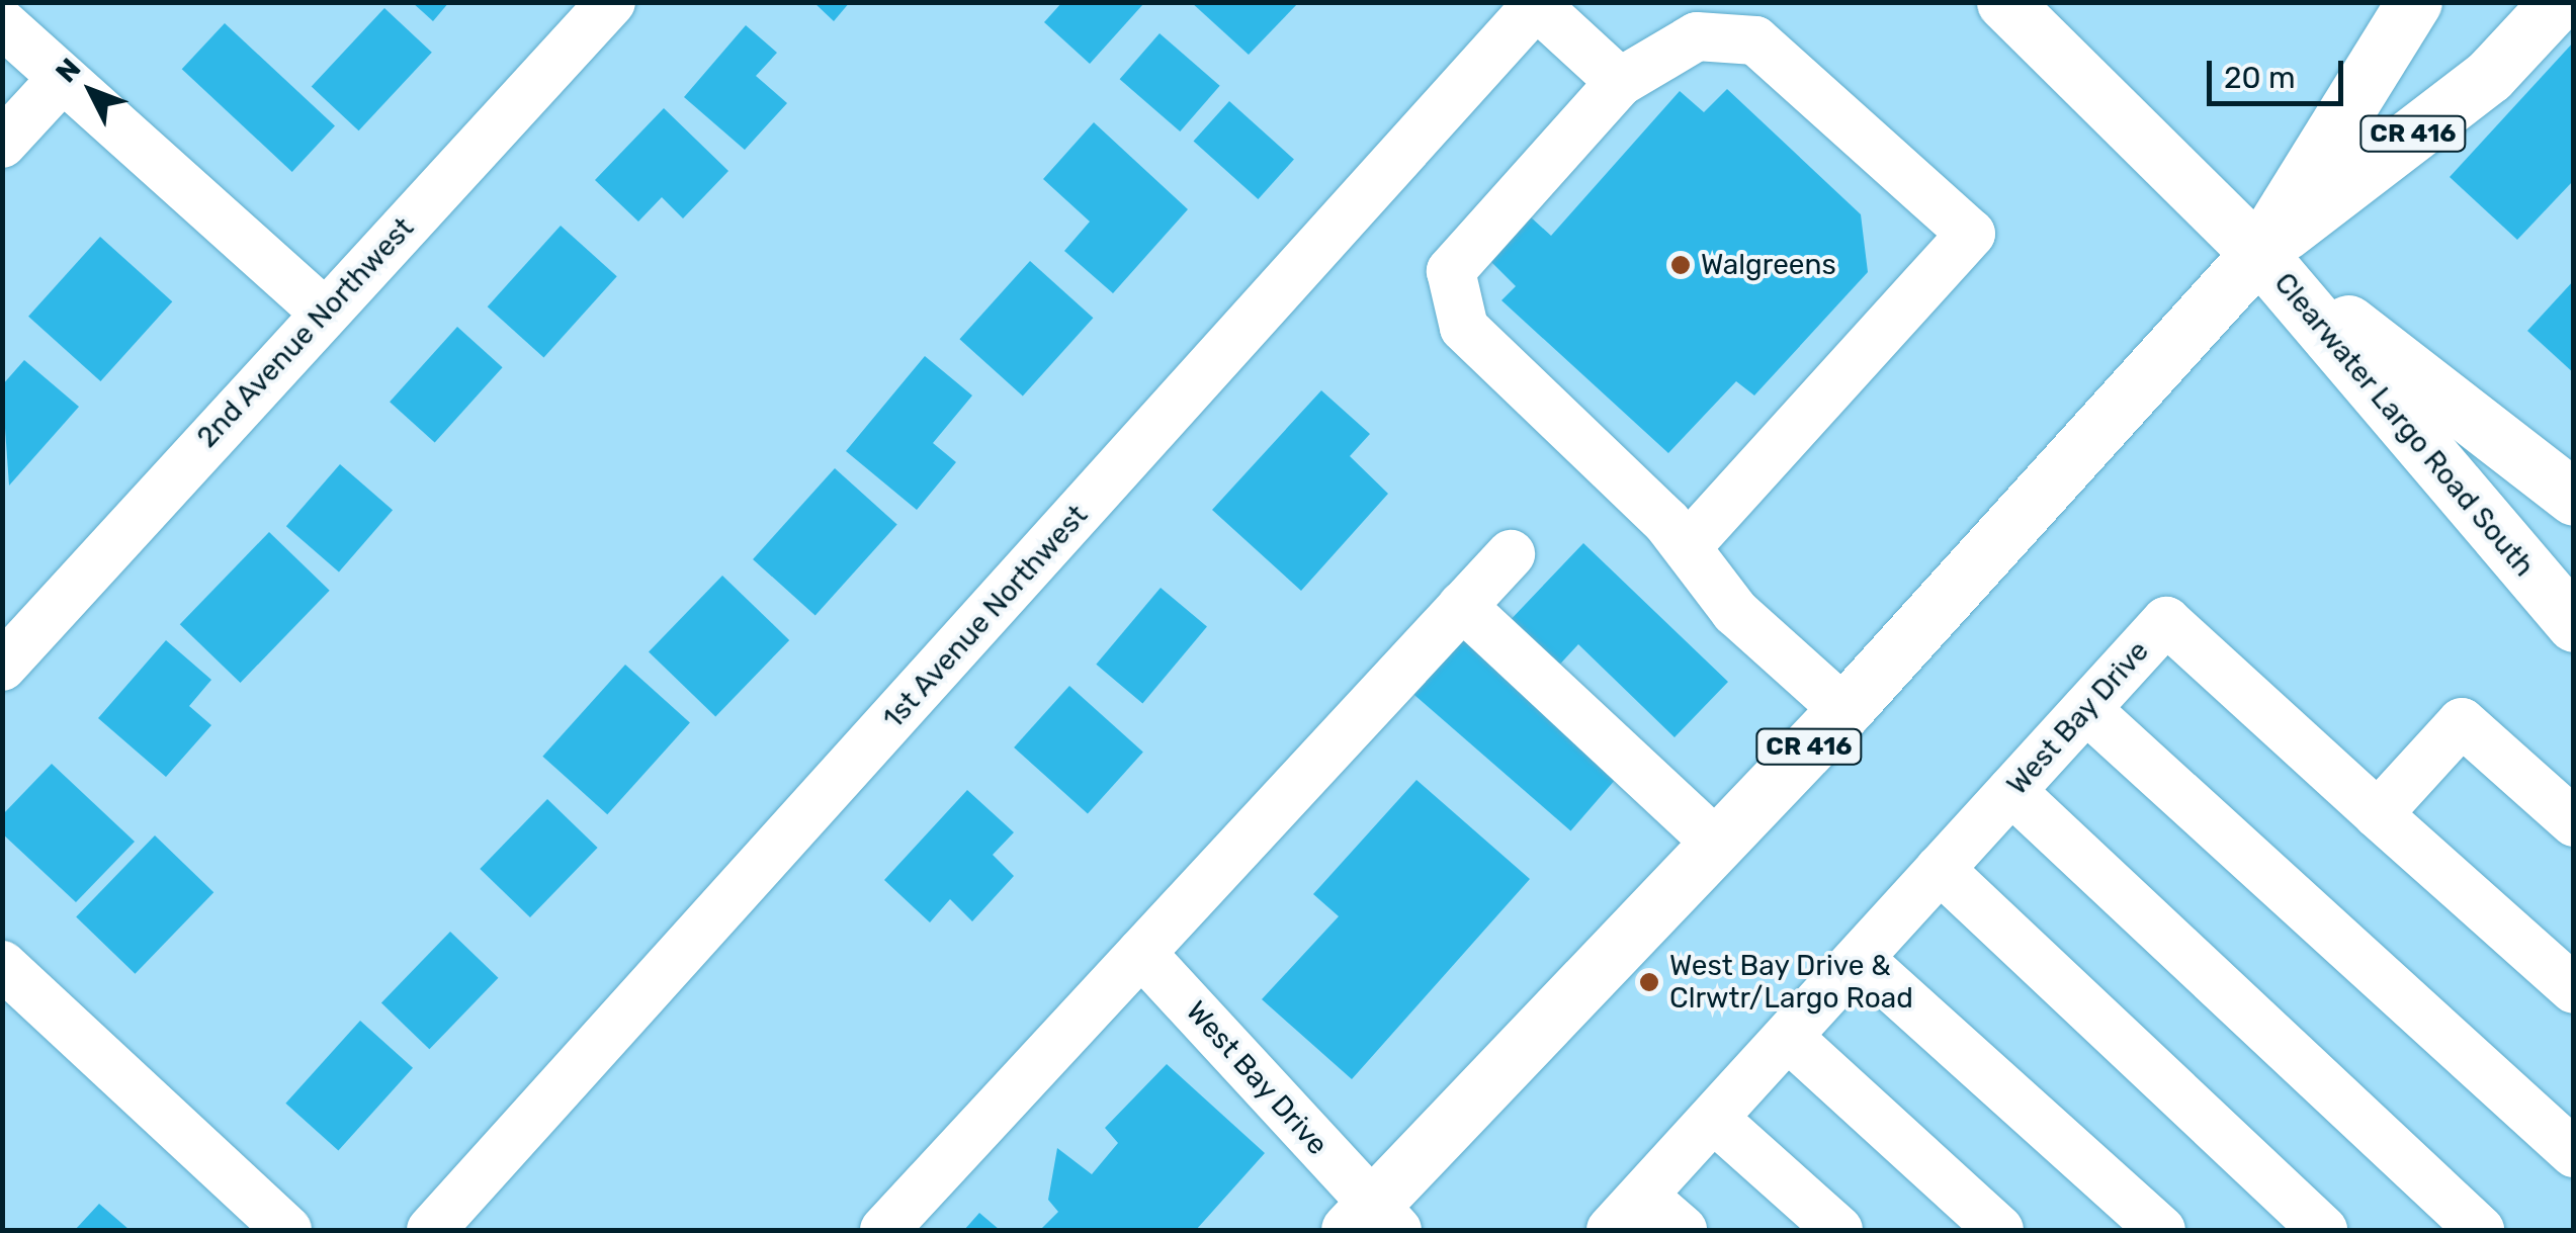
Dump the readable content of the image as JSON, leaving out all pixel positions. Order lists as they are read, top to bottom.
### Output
{
  "streets": {
    "main road": ["CR 416", "Clearwater Largo Road South", "West Bay Drive"],
    "street": ["2nd Avenue Northwest", "1st Avenue Northwest"]
  },
  "crossings": [
    ["Clearwater Largo Road South", "West Bay Drive"]
  ],
  "places": ["Walgreens", "West Bay Drive & Clrwtr/Largo Road"],
  "scale_bar": "20 m",
  "north": "top left"
}
